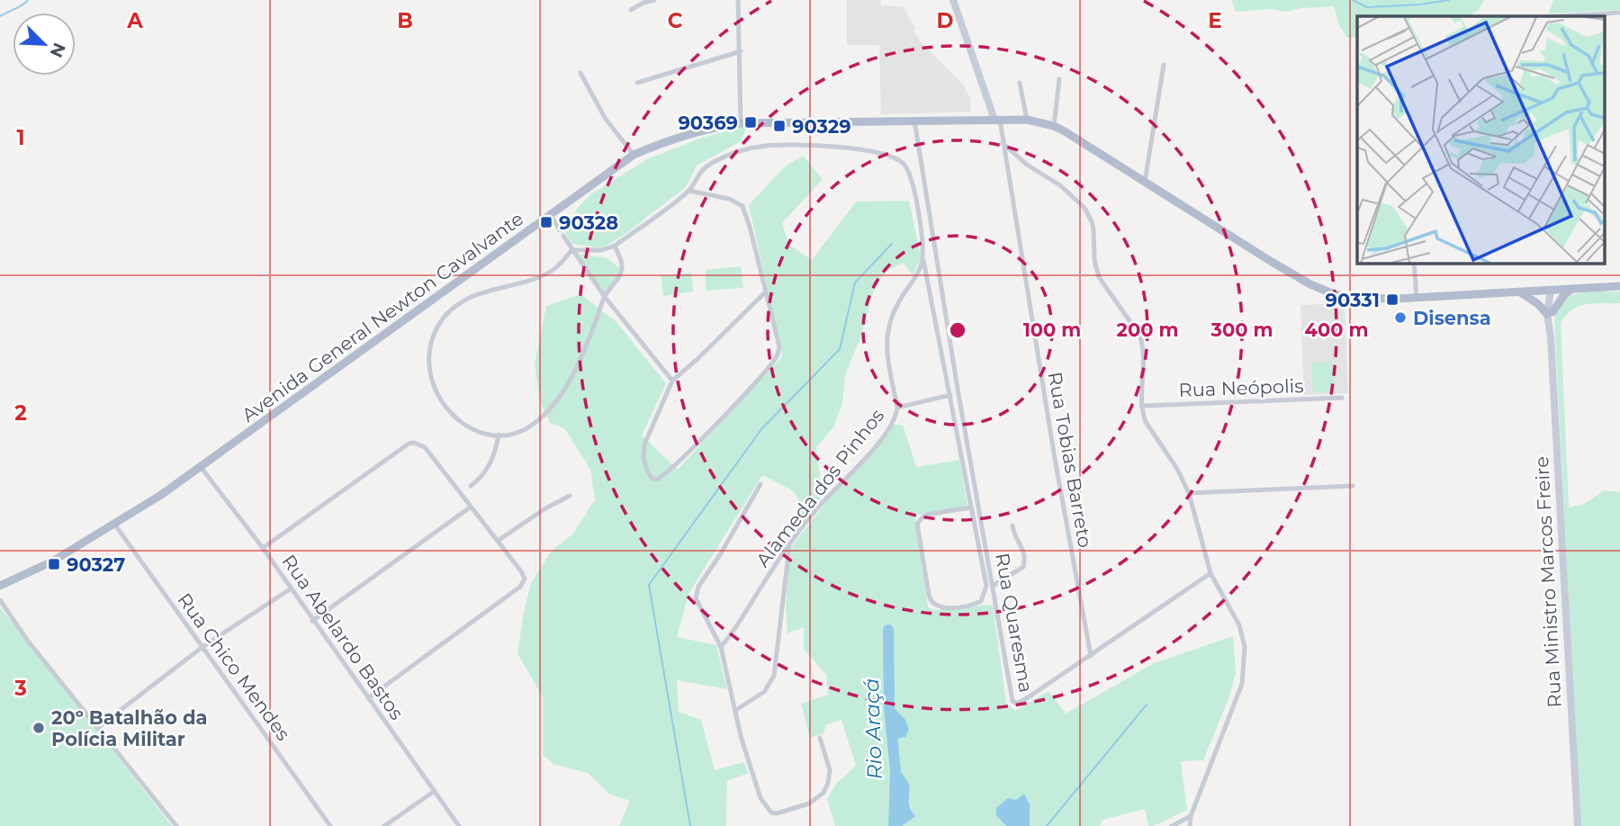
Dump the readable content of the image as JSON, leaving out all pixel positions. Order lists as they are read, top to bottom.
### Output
{
  "streets": {
    "main road": ["Avenida General Newton Cavalvante", "Rua Ministro Marcos Freire"],
    "street": [
      "Rua Neópolis",
      "Rua Tobias Barreto",
      "Alameda dos Pinhos",
      "Rua Quaresma",
      "Rua Abelardo Bastos",
      "Rua Chico Mendes"
    ]
  },
  "crossings": [
    ["Avenida General Newton Cavalvante", "Rua Tobias Barreto"],
    ["Avenida General Newton Cavalvante", "Rua Ministro Marcos Freire"],
    ["Avenida General Newton Cavalvante", "Rua Quaresma"],
    ["Avenida General Newton Cavalvante", "Rua Abelardo Bastos"],
    ["Avenida General Newton Cavalvante", "Rua Chico Mendes"],
    ["Rua Tobias Barreto", "Rua Quaresma"]
  ],
  "water": ["Rio Araçá"],
  "places": {
    "transit": [
      "90369",
      "90329",
      "90328",
      "90331",
      "90327"
    ],
    "other": ["Disensa", "20º Batalhão da Polícia Militar"]
  },
  "north": "bottom right",
  "grid": {
    "columns": [
      "A",
      "B",
      "C",
      "D",
      "E"
    ],
    "rows": ["1", "2", "3"]
  },
  "rings": [
    "100 m",
    "200 m",
    "300 m",
    "400 m"
  ]
}
